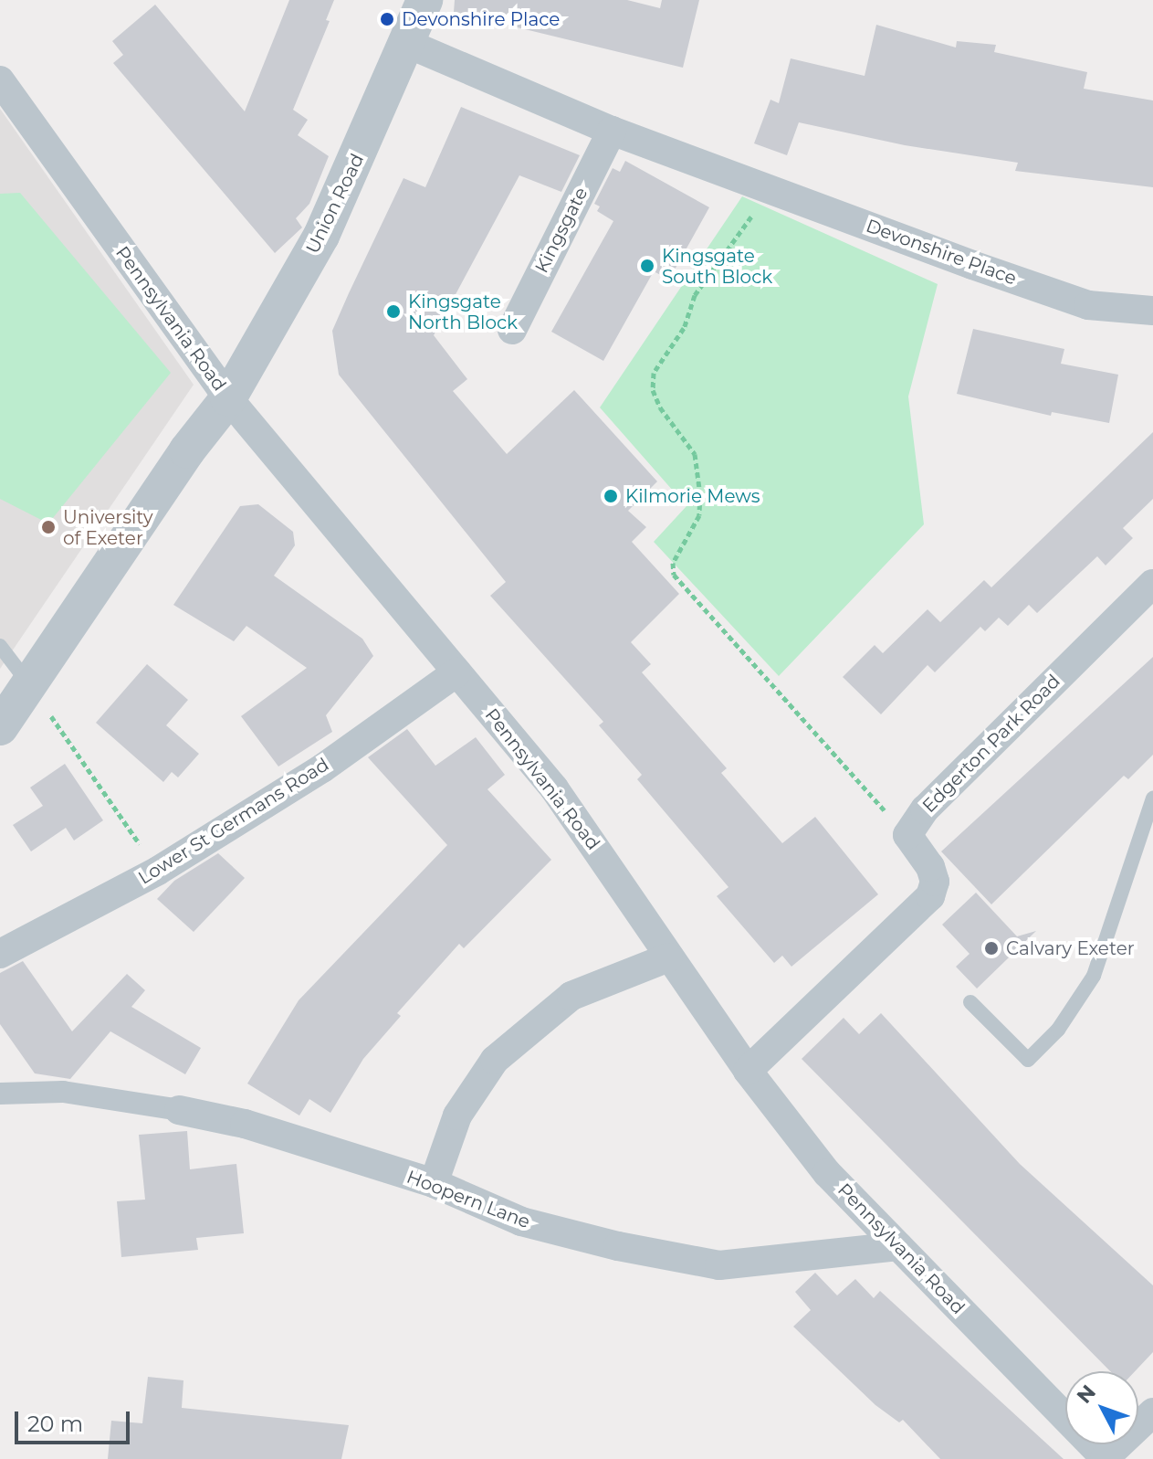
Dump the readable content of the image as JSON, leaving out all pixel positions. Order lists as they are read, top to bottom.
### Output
{
  "streets": {
    "street": [
      "Union Road",
      "Kingsgate",
      "Devonshire Place",
      "Pennsylvania Road",
      "Edgerton Park Road",
      "Lower St Germans Road",
      "Hoopern Lane"
    ]
  },
  "crossings": [
    ["Union Road", "Devonshire Place"],
    ["Union Road", "Pennsylvania Road"],
    ["Kingsgate", "Devonshire Place"],
    ["Pennsylvania Road", "Lower St Germans Road"],
    ["Pennsylvania Road", "Hoopern Lane"]
  ],
  "places": [
    "Devonshire Place",
    "Kingsgate South Block",
    "Kingsgate North Block",
    "Kilmorie Mews",
    "University of Exeter",
    "Calvary Exeter"
  ],
  "scale_bar": "20 m",
  "north": "top left"
}
